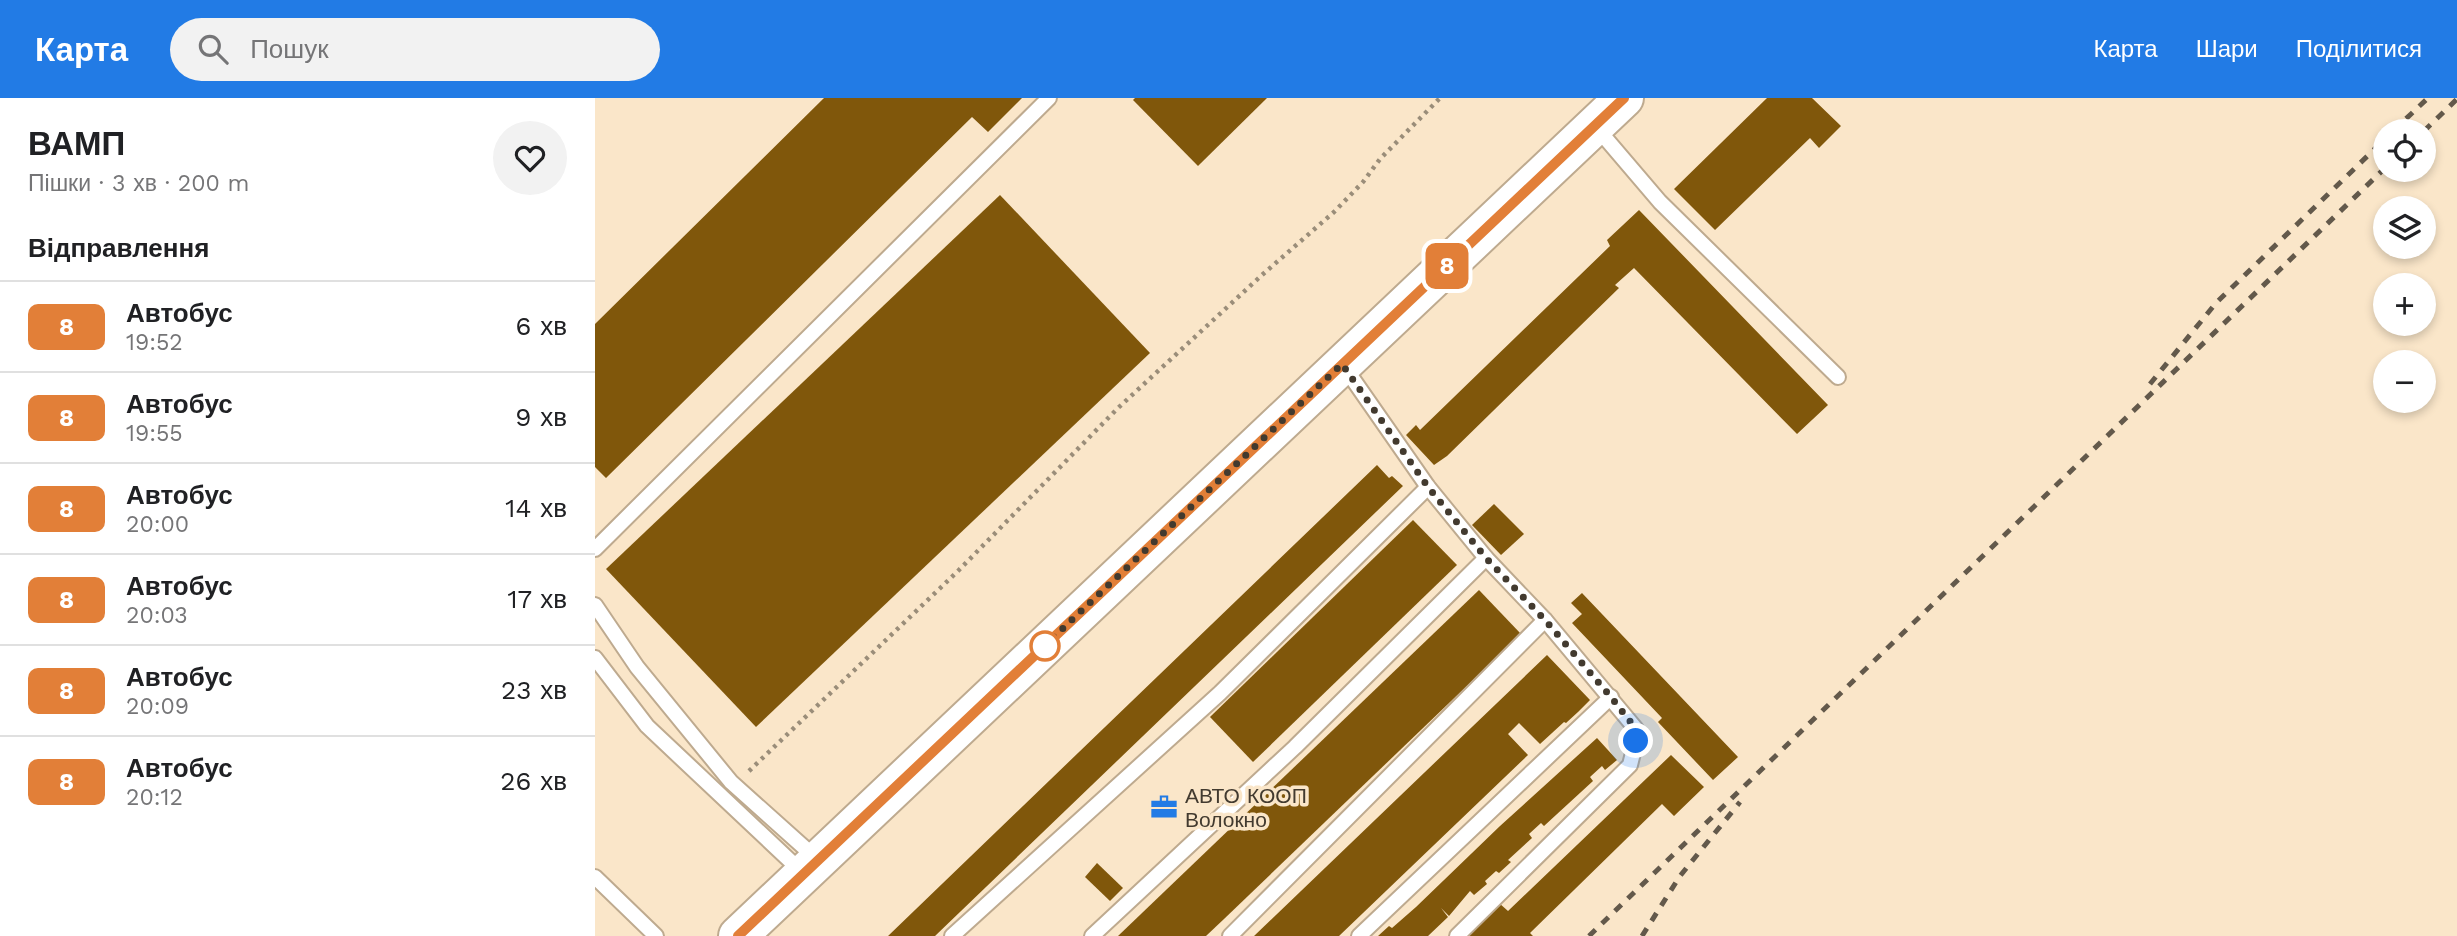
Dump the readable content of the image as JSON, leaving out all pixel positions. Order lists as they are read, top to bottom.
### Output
{
  "places": {
    "office": ["АВТО КООП Волокно"]
  },
  "lines": ["bus line 8"],
  "page": {
    "header": "Карта",
    "search": "Пошук",
    "nav": ["Карта", "Шари", "Поділитися"],
    "heading": [
      ["ВАМП", "Пішки · 3 хв · 200 m"],
      "Відправлення"
    ],
    "on_map": "8",
    "map_buttons": ["+", "−"],
    "list": [
      {
        "mark": "8",
        "name": "Автобус",
        "note": "19:52",
        "value": "6 хв"
      },
      {
        "mark": "8",
        "name": "Автобус",
        "note": "19:55",
        "value": "9 хв"
      },
      {
        "mark": "8",
        "name": "Автобус",
        "note": "20:00",
        "value": "14 хв"
      },
      {
        "mark": "8",
        "name": "Автобус",
        "note": "20:03",
        "value": "17 хв"
      },
      {
        "mark": "8",
        "name": "Автобус",
        "note": "20:09",
        "value": "23 хв"
      },
      {
        "mark": "8",
        "name": "Автобус",
        "note": "20:12",
        "value": "26 хв"
      }
    ]
  }
}
